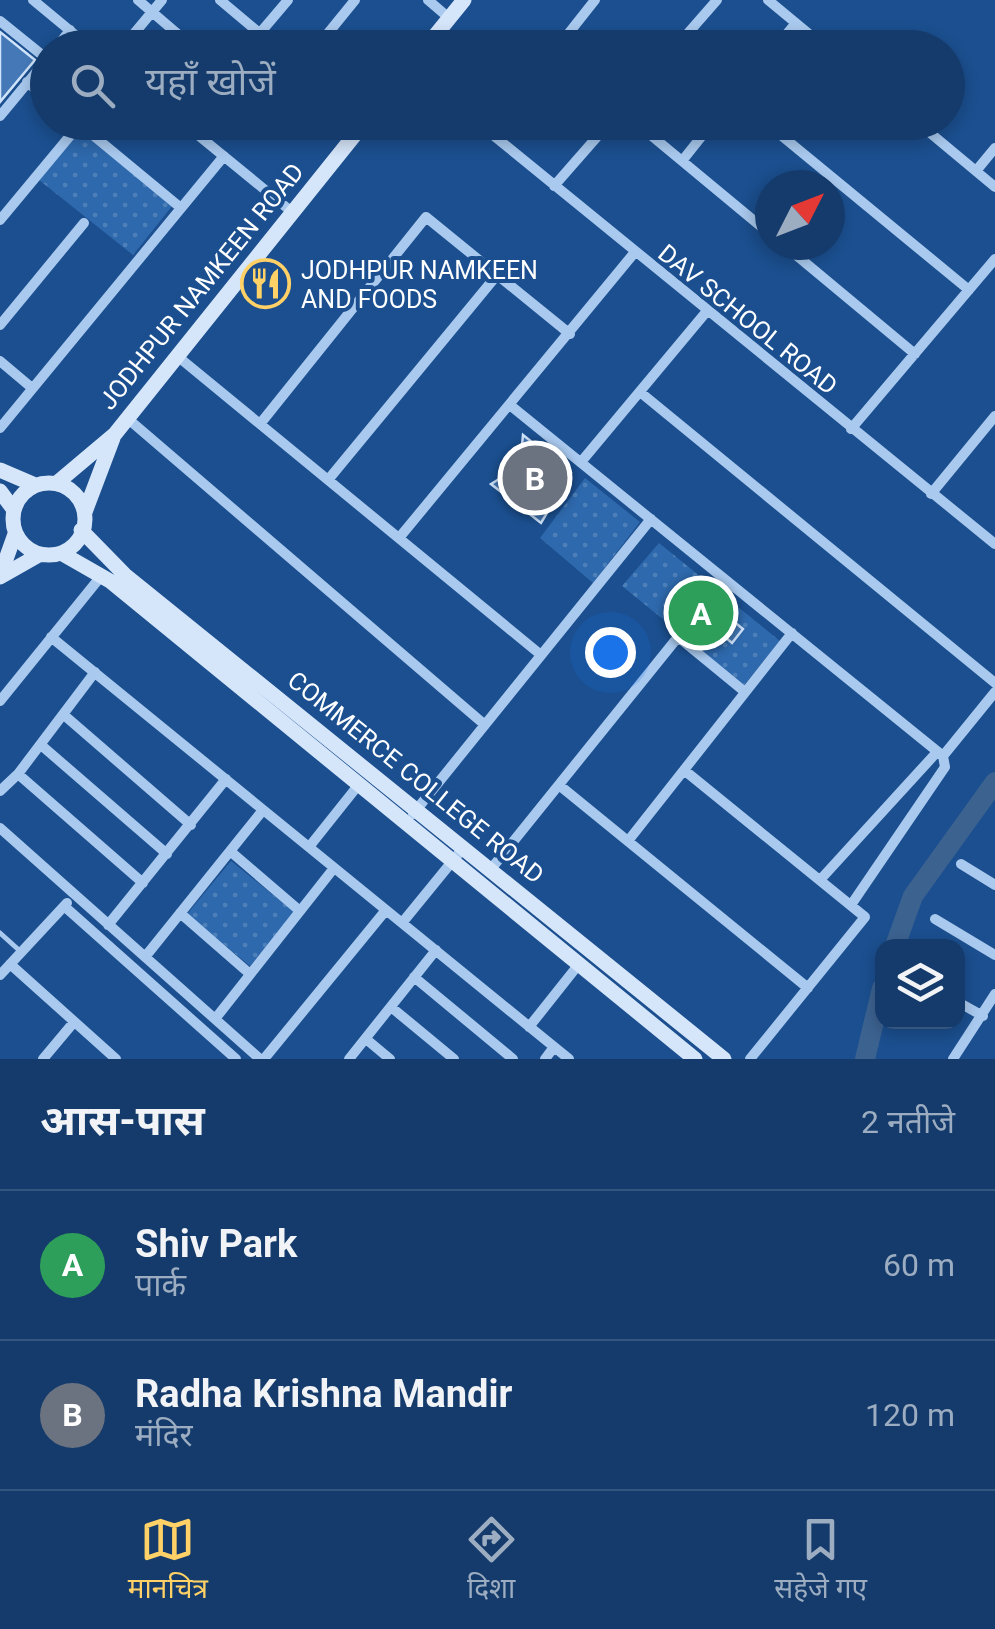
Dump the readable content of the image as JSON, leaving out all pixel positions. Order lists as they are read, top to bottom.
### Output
{
  "streets": {
    "street": ["JODHPUR NAMKEEN ROAD", "DAV SCHOOL ROAD", "COMMERCE COLLEGE ROAD"]
  },
  "places": {
    "restaurant": ["JODHPUR NAMKEEN AND FOODS"]
  },
  "north": "top right",
  "page": {
    "search": "यहाँ खोजें",
    "pins": ["B", "A"],
    "heading": ["आस-पास", "2 नतीजे"],
    "list": [
      {
        "mark": "A",
        "name": "Shiv Park",
        "note": "पार्क",
        "value": "60 m"
      },
      {
        "mark": "B",
        "name": "Radha Krishna Mandir",
        "note": "मंदिर",
        "value": "120 m"
      }
    ],
    "nav": ["मानचित्र", "दिशा", "सहेजे गए"]
  }
}
